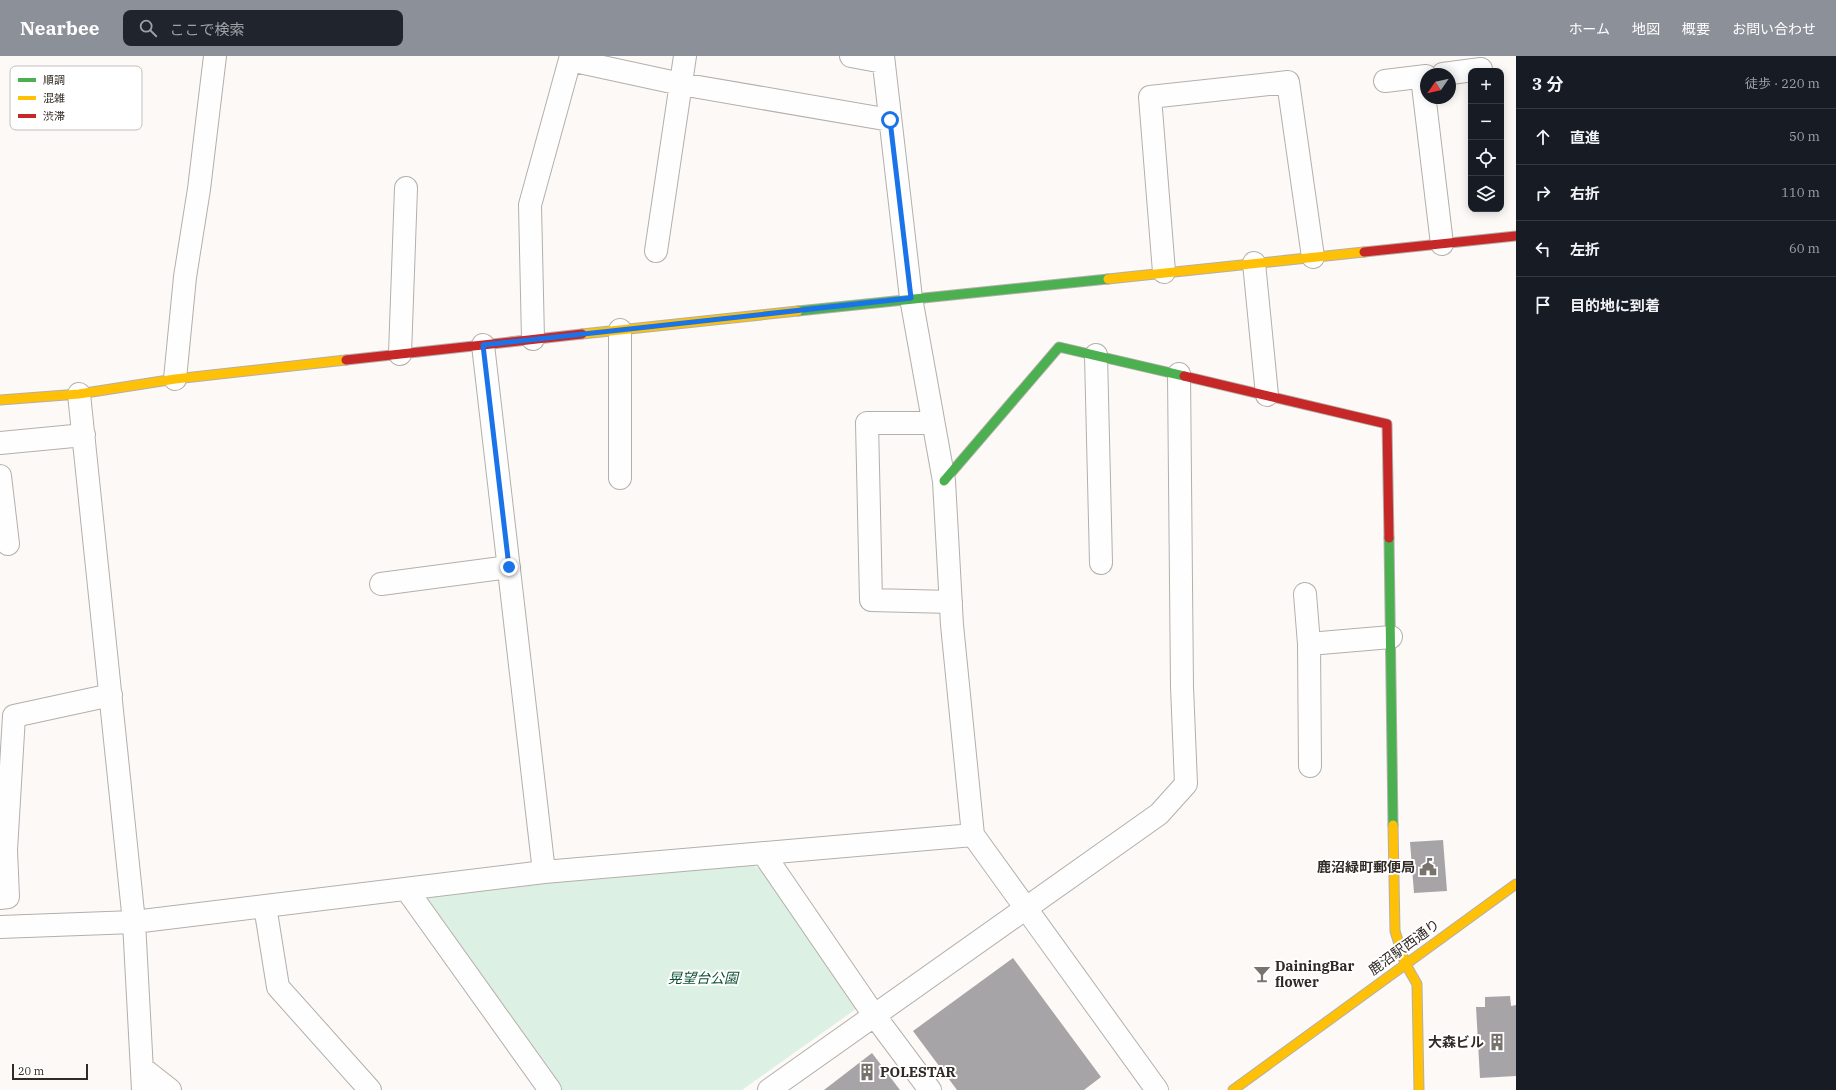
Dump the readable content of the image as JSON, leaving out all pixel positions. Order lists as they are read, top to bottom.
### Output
{
  "streets": {
    "street": ["鹿沼駅西通り"]
  },
  "parks": ["晃望台公園"],
  "places": {
    "public building": ["鹿沼緑町郵便局"],
    "bar": ["DainingBar flower"],
    "building": ["大森ビル", "POLESTAR"]
  },
  "legend": ["順調", "混雑", "渋滞"],
  "scale_bar": "20 m",
  "north": "bottom left",
  "page": {
    "header": "Nearbee",
    "search": "ここで検索",
    "nav": [
      "ホーム",
      "地図",
      "概要",
      "お問い合わせ"
    ],
    "heading": ["3 分", "徒歩 · 220 m"],
    "map_buttons": ["+", "−"],
    "list": [
      ["直進", "50 m"],
      ["右折", "110 m"],
      ["左折", "60 m"],
      "目的地に到着"
    ],
    "scale": "20 m"
  }
}
